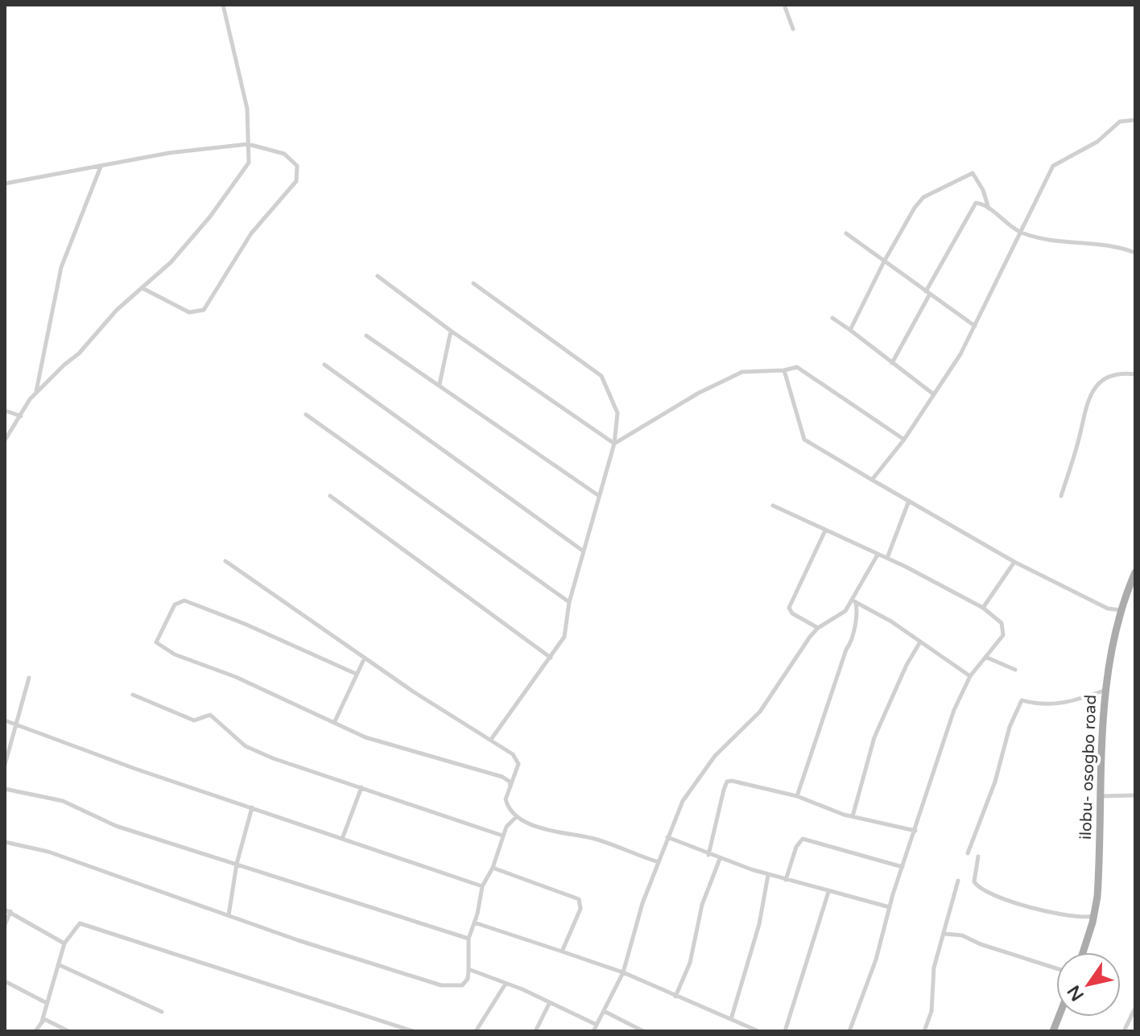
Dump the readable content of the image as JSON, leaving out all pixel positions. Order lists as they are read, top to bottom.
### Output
{
  "streets": {
    "main road": ["ilobu- osogbo road"]
  },
  "north": "bottom left"
}
